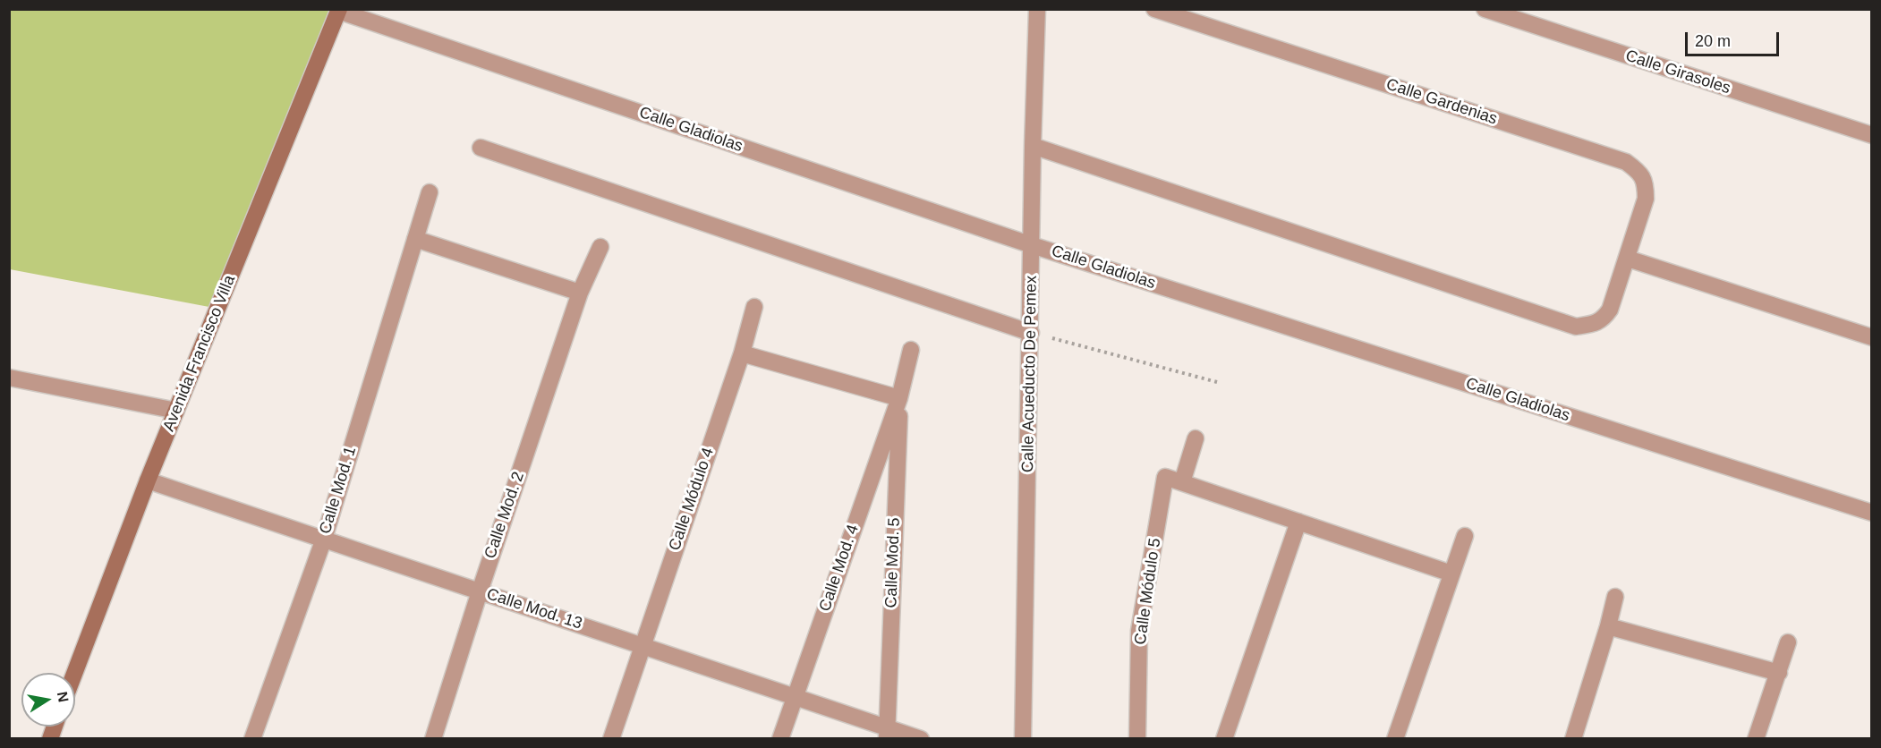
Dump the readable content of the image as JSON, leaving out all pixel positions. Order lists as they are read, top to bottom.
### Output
{
  "streets": {
    "street": [
      "Calle Girasoles",
      "Calle Gardenias",
      "Calle Gladiolas",
      "Avenida Francisco Villa",
      "Calle Acueducto De Pemex",
      "Calle Mod. 1",
      "Calle Módulo 4",
      "Calle Mod. 2",
      "Calle Mod. 5",
      "Calle Mod. 4",
      "Calle Módulo 5",
      "Calle Mod. 13"
    ]
  },
  "crossings": [
    ["Calle Gardenias", "Calle Acueducto De Pemex"],
    ["Calle Gladiolas", "Avenida Francisco Villa"],
    ["Calle Gladiolas", "Calle Acueducto De Pemex"],
    ["Avenida Francisco Villa", "Calle Mod. 13"],
    ["Calle Mod. 1", "Calle Mod. 13"],
    ["Calle Módulo 4", "Calle Mod. 13"],
    ["Calle Mod. 2", "Calle Mod. 13"],
    ["Calle Mod. 5", "Calle Mod. 4"],
    ["Calle Mod. 5", "Calle Mod. 13"],
    ["Calle Mod. 4", "Calle Mod. 13"]
  ],
  "scale_bar": "20 m",
  "north": "right"
}
